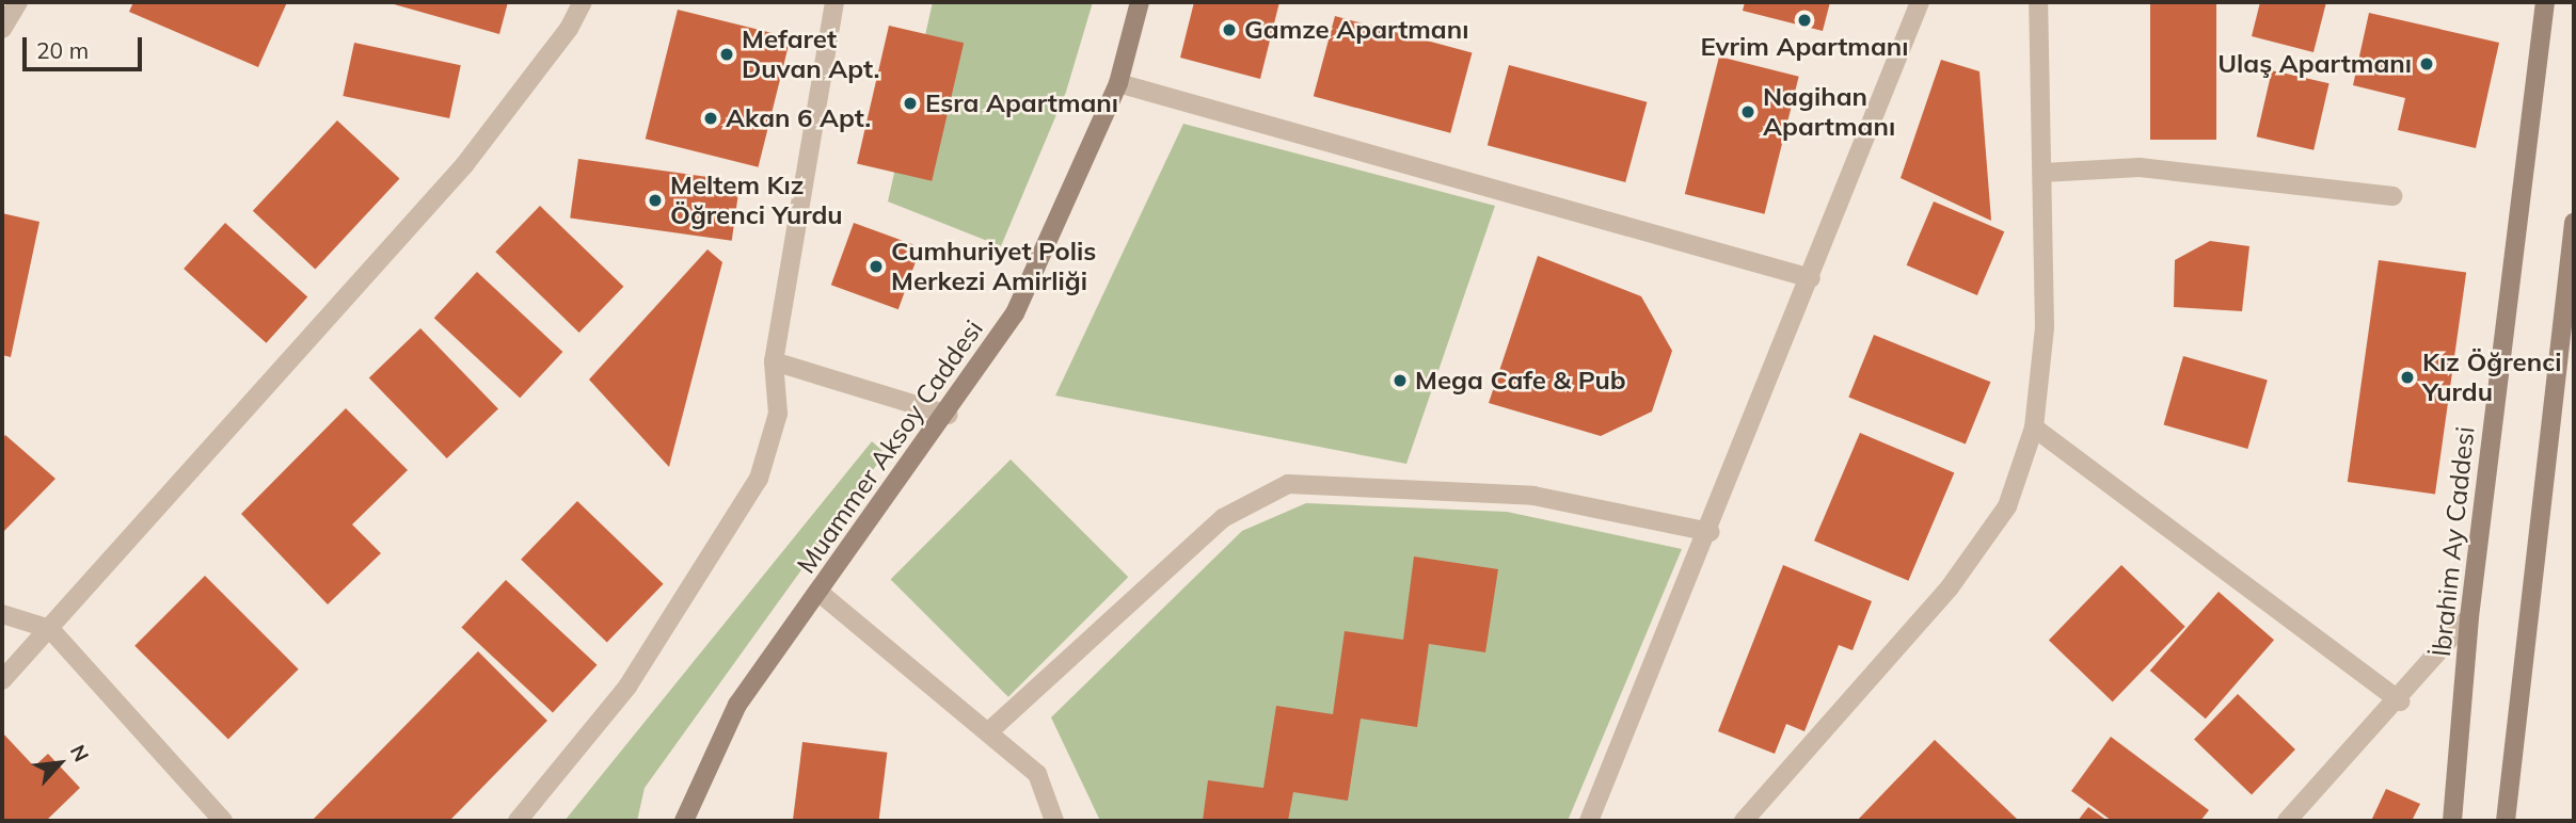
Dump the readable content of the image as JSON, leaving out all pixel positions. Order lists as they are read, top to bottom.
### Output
{
  "streets": {
    "main road": ["Muammer Aksoy Caddesi", "İbrahim Ay Caddesi"]
  },
  "places": [
    "Evrim Apartmanı",
    "Gamze Apartmanı",
    "Mefaret Duvan Apt.",
    "Ulaş Apartmanı",
    "Esra Apartmanı",
    "Nagihan Apartmanı",
    "Akan 6 Apt.",
    "Meltem Kız Öğrenci Yurdu",
    "Cumhuriyet Polis Merkezi Amirliği",
    "Kız Öğrenci Yurdu",
    "Mega Cafe & Pub"
  ],
  "scale_bar": "20 m",
  "north": "top right"
}
